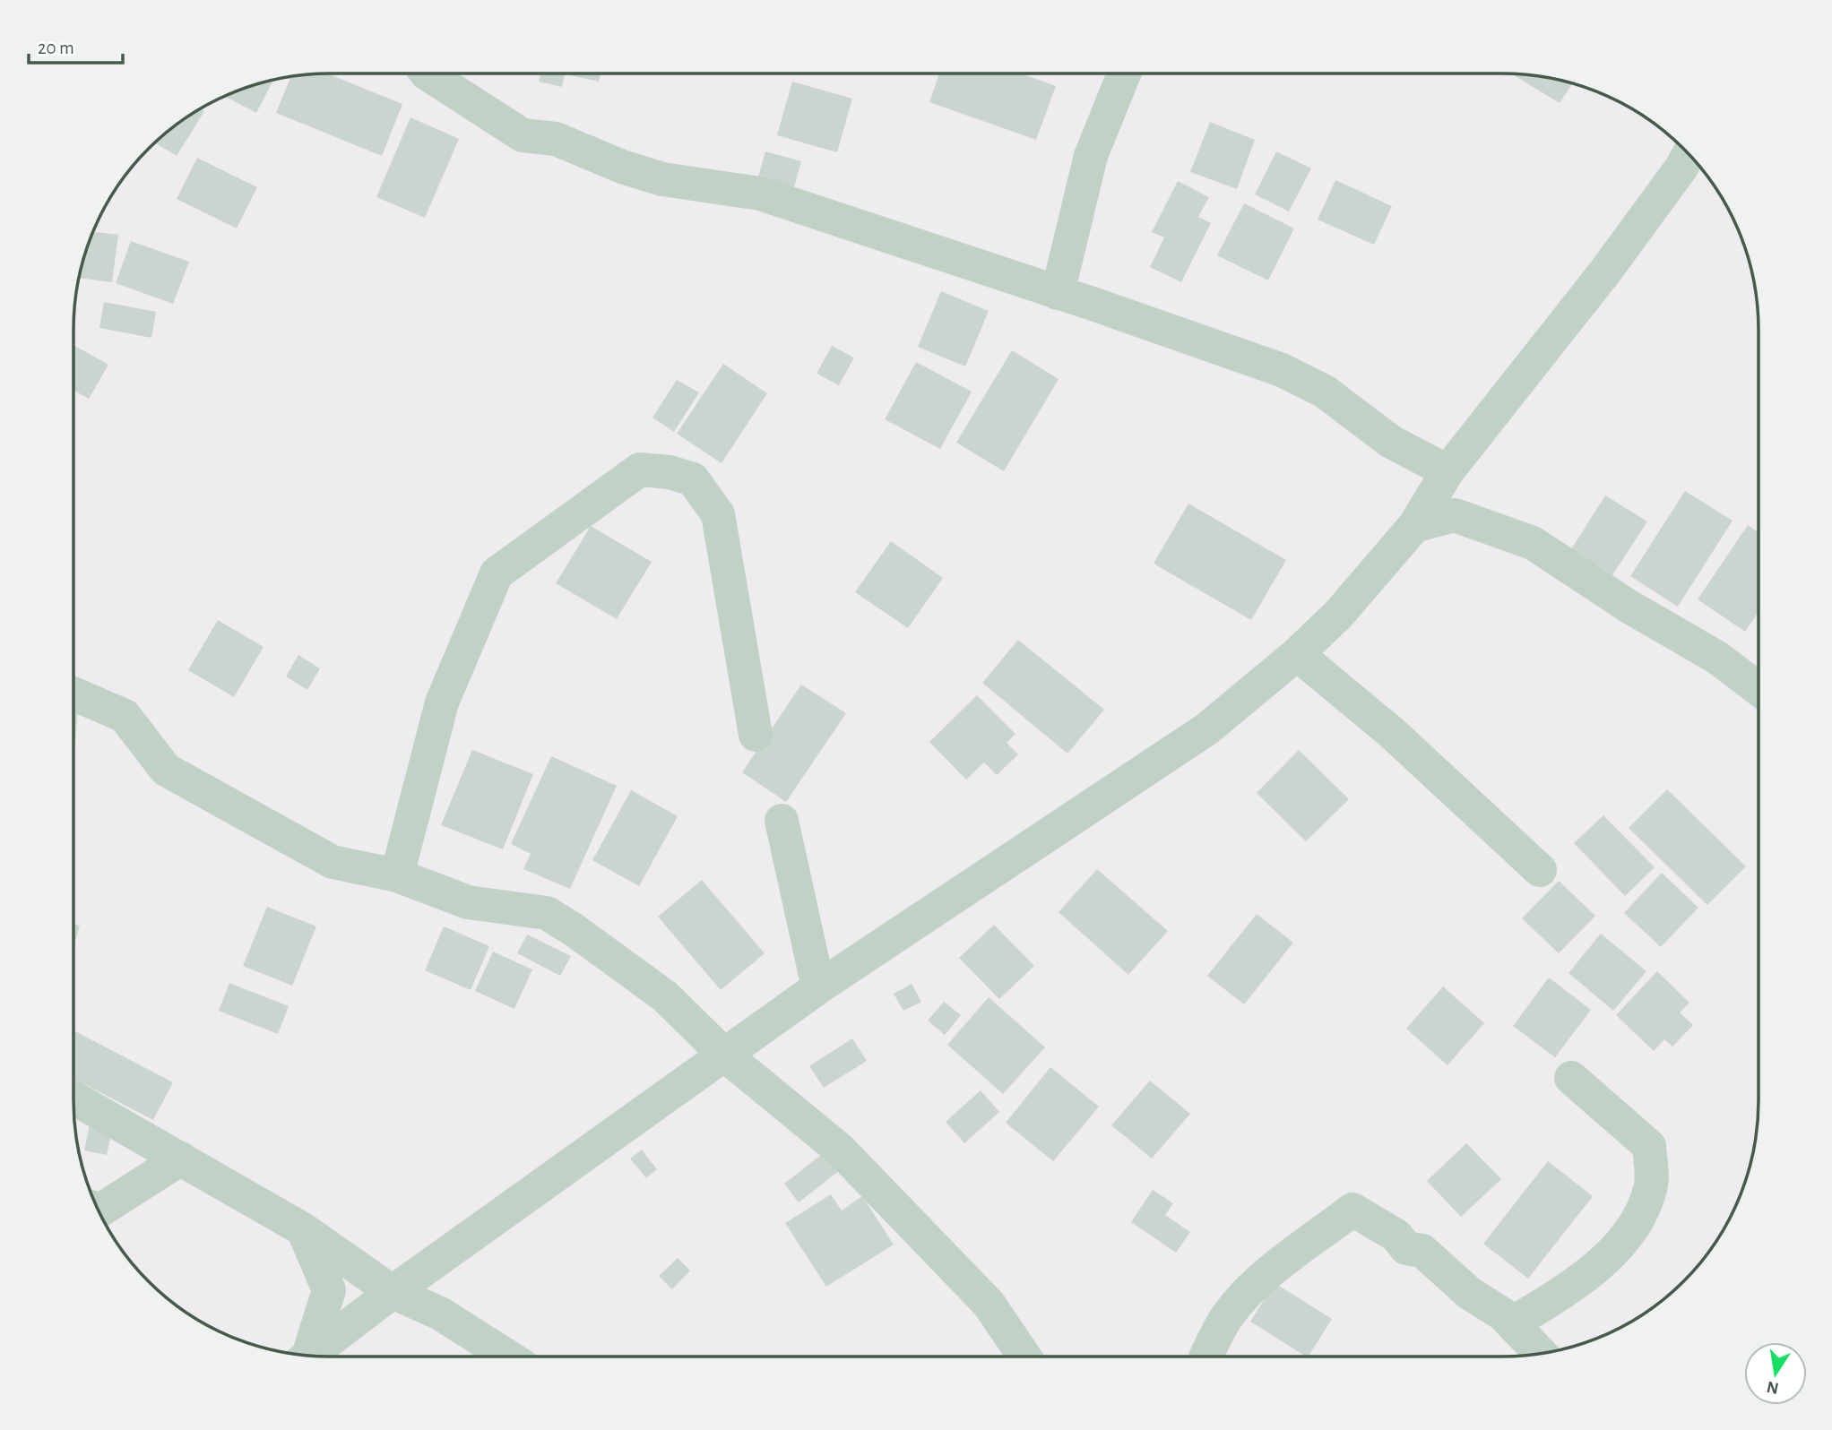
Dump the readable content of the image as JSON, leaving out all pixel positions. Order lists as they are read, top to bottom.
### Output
{
  "scale_bar": "20 m",
  "north": "bottom"
}
